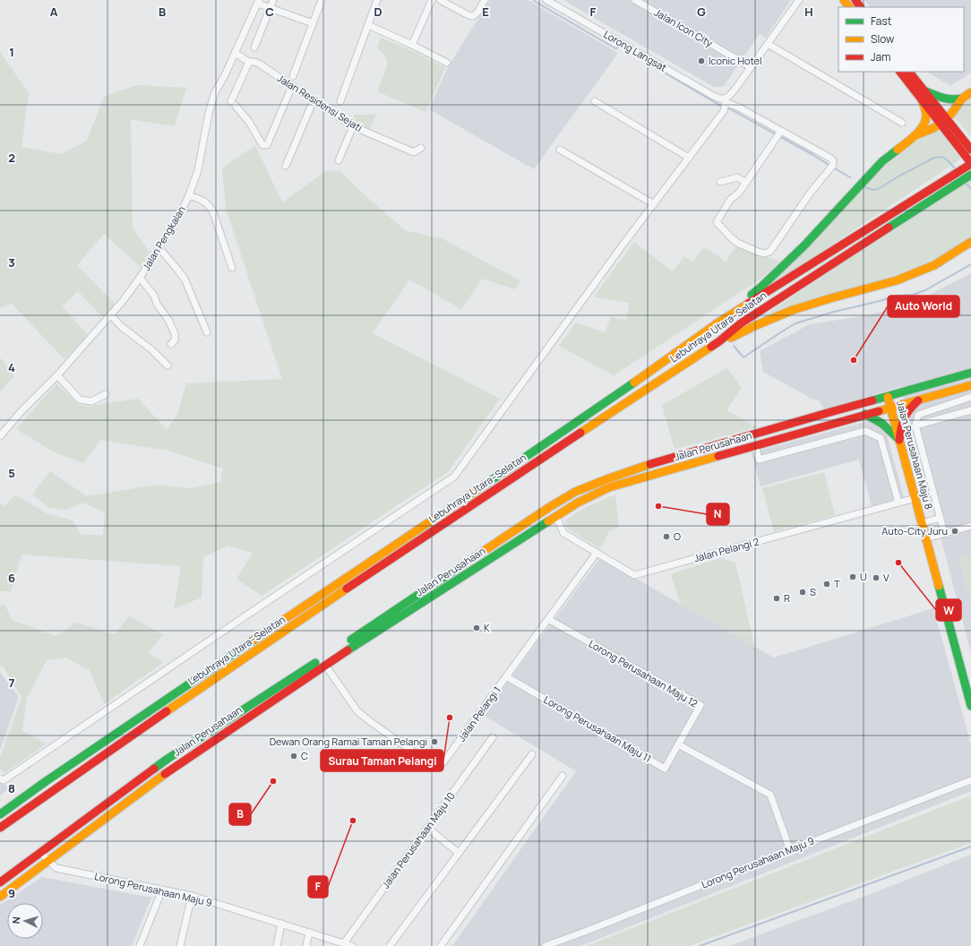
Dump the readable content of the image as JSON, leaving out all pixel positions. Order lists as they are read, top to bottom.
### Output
{
  "streets": {
    "main road": ["Lebuhraya Utara–Selatan", "Jalan Perusahaan", "Jalan Perusahaan Maju 8"],
    "street": [
      "Jalan Icon City",
      "Lorong Langsat",
      "Jalan Residensi Sejati",
      "Jalan Pengkalan",
      "Jalan Pelangi 2",
      "Lorong Perusahaan Maju 12",
      "Jalan Pelangi 1",
      "Lorong Perusahaan Maju 11",
      "Jalan Perusahaan Maju 10",
      "Lorong Perusahaan Maju 9"
    ]
  },
  "crossings": [
    ["Jalan Residensi Sejati", "Jalan Pengkalan"],
    ["Jalan Perusahaan", "Jalan Perusahaan Maju 8"],
    ["Jalan Perusahaan", "Jalan Pelangi 2"],
    ["Jalan Perusahaan", "Jalan Pelangi 1"],
    ["Jalan Perusahaan", "Lorong Perusahaan Maju 9"],
    ["Jalan Perusahaan Maju 8", "Jalan Pelangi 2"],
    ["Jalan Pelangi 2", "Jalan Pelangi 1"],
    ["Lorong Perusahaan Maju 12", "Jalan Pelangi 1"],
    ["Lorong Perusahaan Maju 12", "Lorong Perusahaan Maju 11"],
    ["Jalan Pelangi 1", "Lorong Perusahaan Maju 11"],
    ["Jalan Perusahaan Maju 10", "Lorong Perusahaan Maju 9"]
  ],
  "places": [
    "Iconic Hotel",
    "Auto World",
    "N",
    "Auto-City Juru",
    "O",
    "W",
    "U",
    "V",
    "T",
    "S",
    "R",
    "K",
    "Surau Taman Pelangi",
    "Dewan Orang Ramai Taman Pelangi",
    "C",
    "B",
    "F"
  ],
  "legend": ["Fast", "Slow", "Jam"],
  "north": "left",
  "grid": {
    "columns": [
      "A",
      "B",
      "C",
      "D",
      "E",
      "F",
      "G",
      "H"
    ],
    "rows": [
      "1",
      "2",
      "3",
      "4",
      "5",
      "6",
      "7",
      "8",
      "9"
    ]
  }
}
